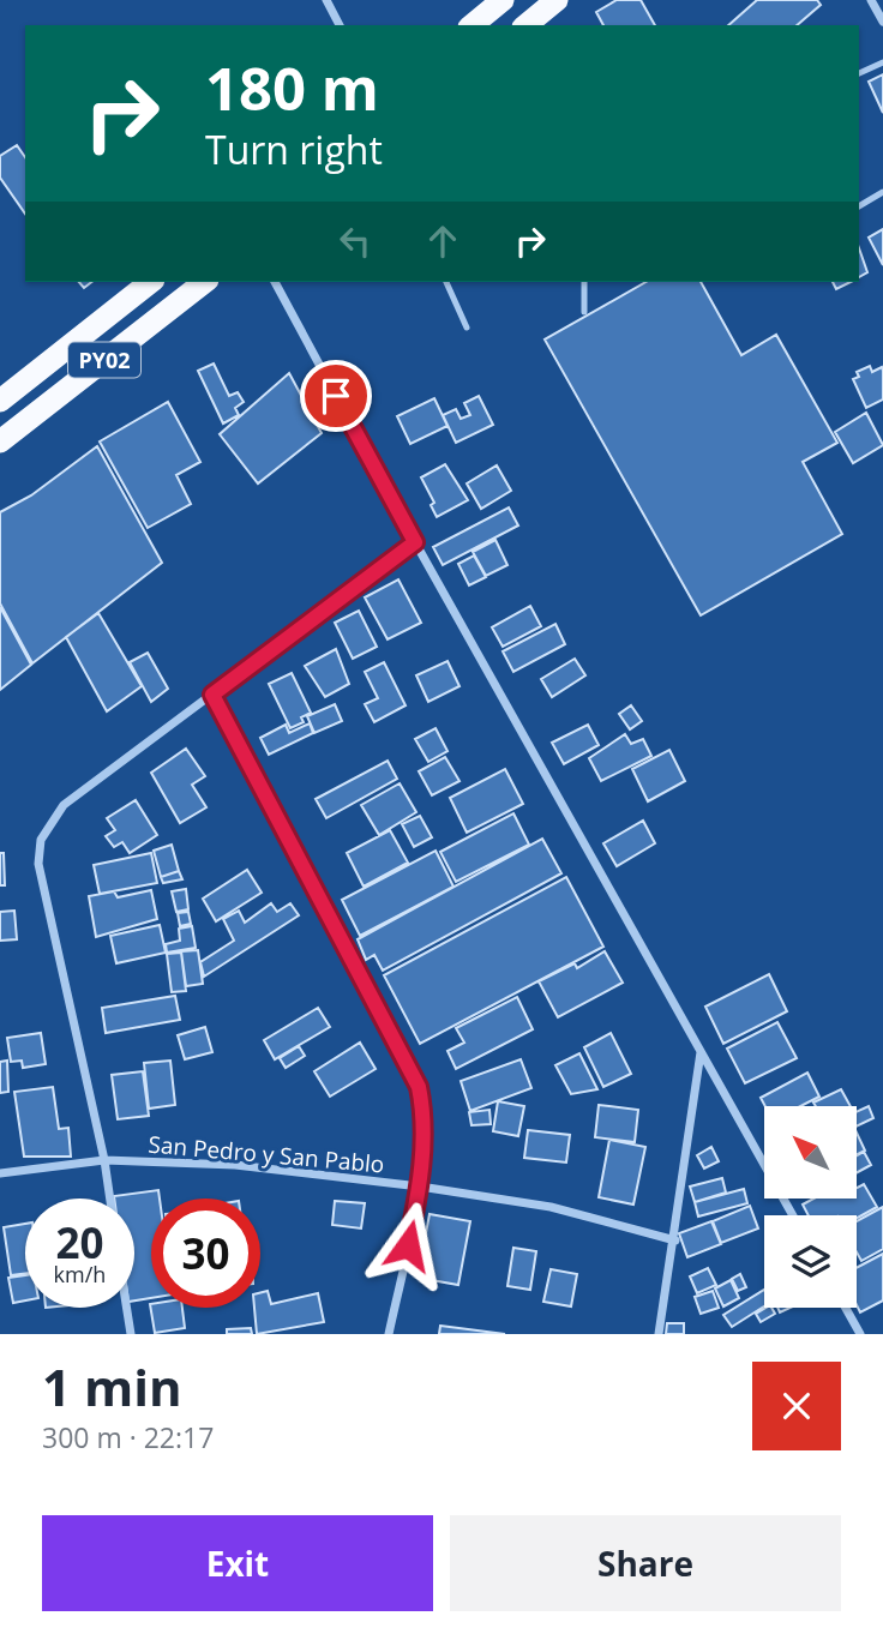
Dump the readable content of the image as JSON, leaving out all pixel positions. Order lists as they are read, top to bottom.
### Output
{
  "streets": {
    "highway": ["PY02"],
    "street": ["San Pedro y San Pablo"]
  },
  "north": "top left",
  "page": {
    "turn": ["180 m", "Turn right"],
    "speed": "20 km/h",
    "limit": "30",
    "heading": ["1 min", "300 m · 22:17"],
    "buttons": ["Exit", "Share"]
  }
}
